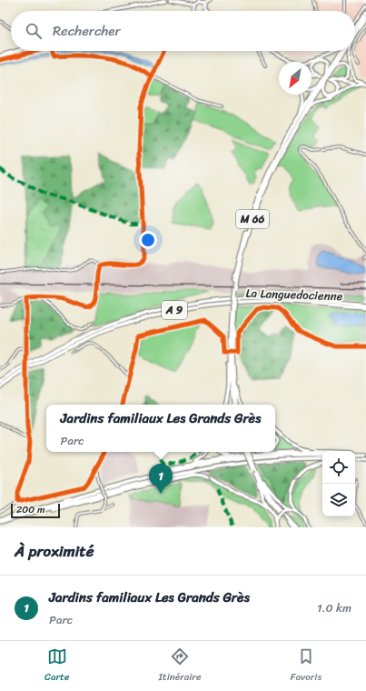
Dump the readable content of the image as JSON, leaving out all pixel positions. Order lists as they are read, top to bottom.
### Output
{
  "streets": {
    "highway": ["M 66", "La Languedocienne", "A 9"]
  },
  "scale_bar": "200 m",
  "north": "bottom left",
  "page": {
    "search": "Rechercher",
    "popup": ["Jardins familiaux Les Grands Grès", "Parc"],
    "pins": "1",
    "scale": "200 m",
    "heading": "À proximité",
    "list": [
      {
        "mark": "1",
        "name": "Jardins familiaux Les Grands Grès",
        "note": "Parc",
        "value": "1.0 km"
      }
    ],
    "nav": ["Carte", "Itinéraire", "Favoris"]
  }
}
